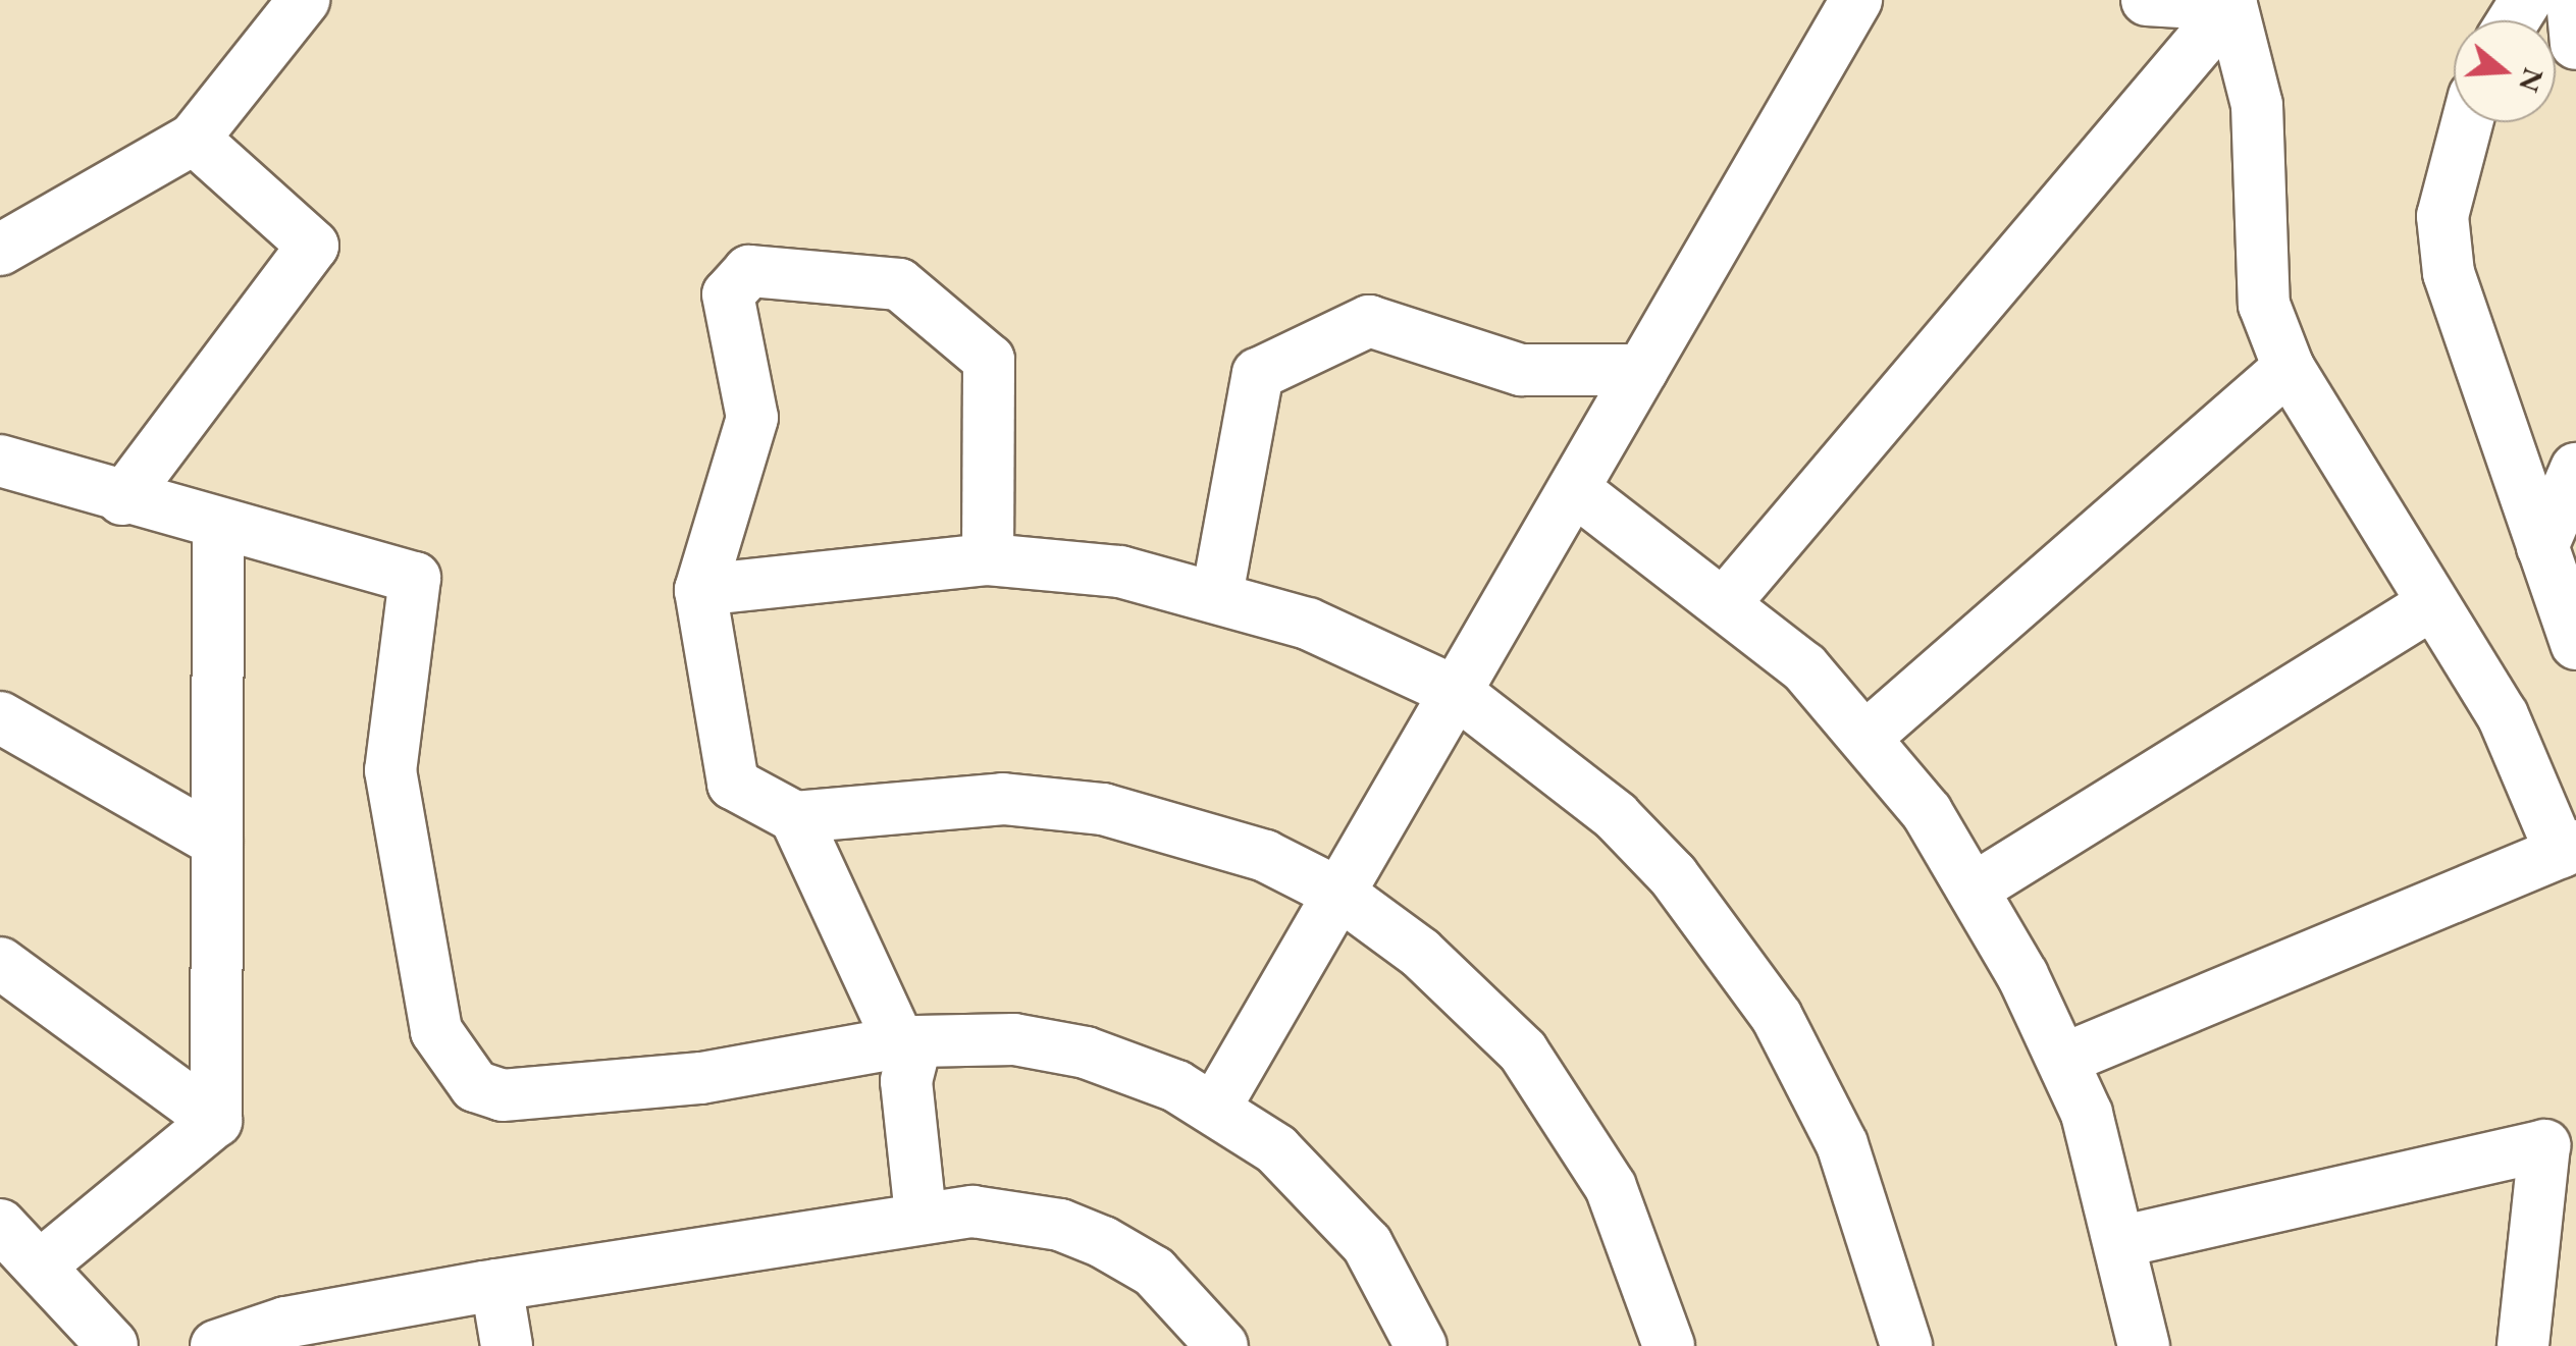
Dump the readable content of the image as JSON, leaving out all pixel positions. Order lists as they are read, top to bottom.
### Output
{
  "north": "right"
}
